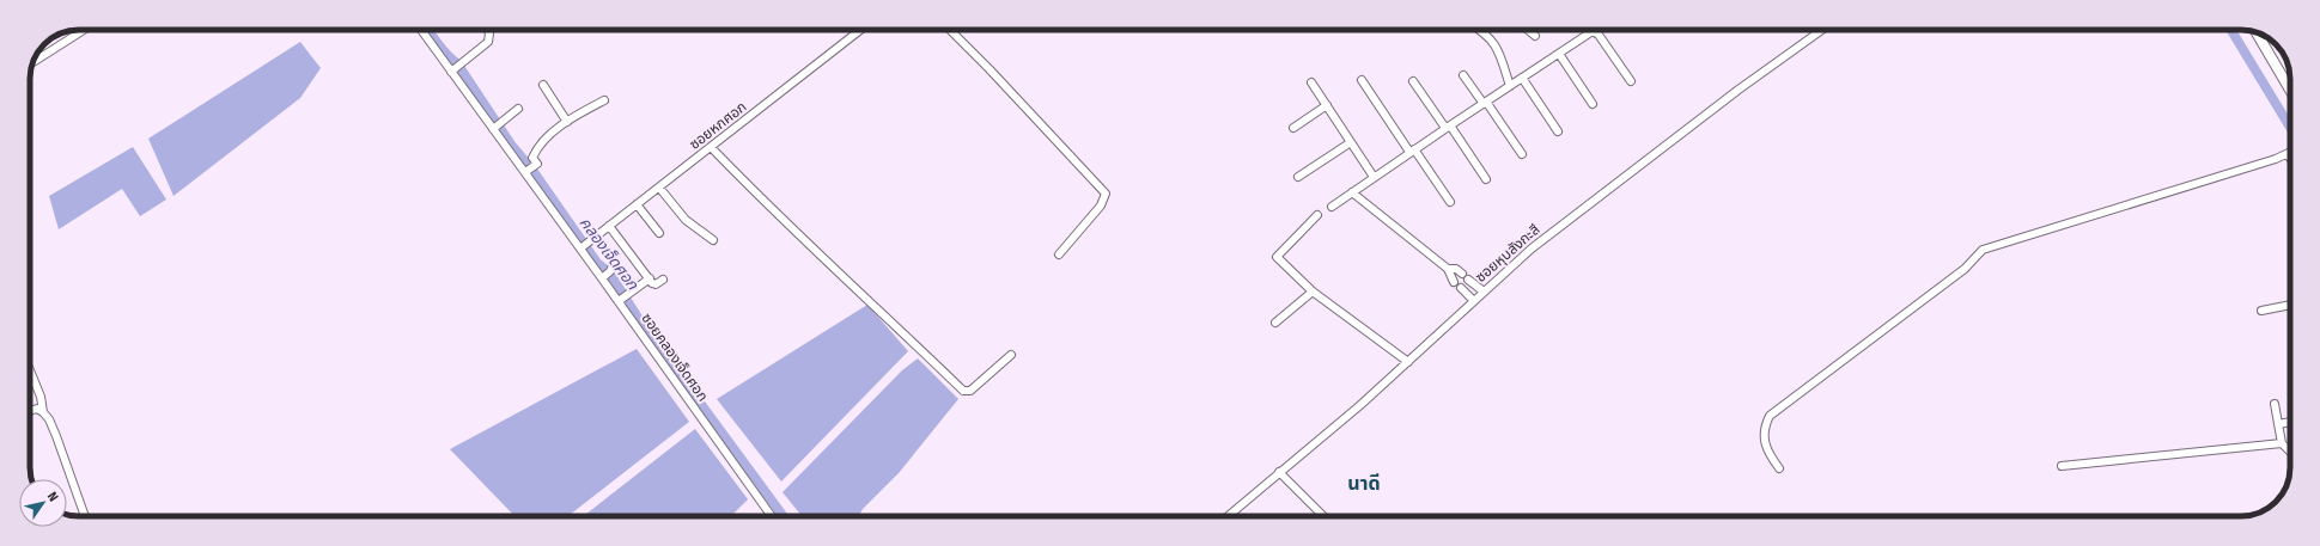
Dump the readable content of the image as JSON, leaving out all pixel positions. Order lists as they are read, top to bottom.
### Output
{
  "streets": {
    "street": ["ซอยหกศอก", "ซอยหุบสังกะสี", "ซอยคลองเจ็ดศอก"]
  },
  "crossings": [
    ["ซอยหกศอก", "ซอยคลองเจ็ดศอก"]
  ],
  "districts": ["นาดี"],
  "water": ["คลองเจ็ดศอก"],
  "north": "top right"
}
